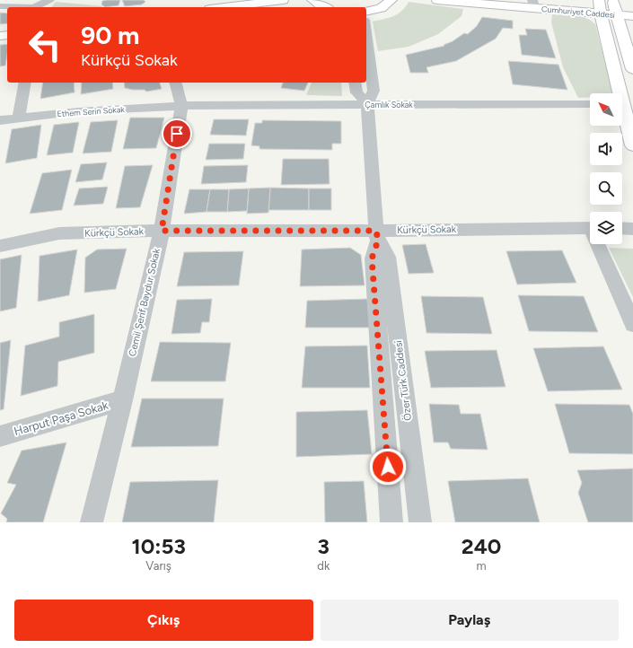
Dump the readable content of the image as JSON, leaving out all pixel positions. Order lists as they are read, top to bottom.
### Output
{
  "streets": {
    "main road": ["Cumhuriyet Caddesi"],
    "street": [
      "Çamlık Sokak",
      "Ethem Serin Sokak",
      "Kürkçü Sokak",
      "Cemil Şerif Baydur Sokak",
      "Özer Türk Caddesi",
      "Harput Paşa Sokak"
    ]
  },
  "crossings": [
    ["Çamlık Sokak", "Ethem Serin Sokak"],
    ["Çamlık Sokak", "Cemil Şerif Baydur Sokak"],
    ["Çamlık Sokak", "Özer Türk Caddesi"],
    ["Ethem Serin Sokak", "Cemil Şerif Baydur Sokak"],
    ["Kürkçü Sokak", "Cemil Şerif Baydur Sokak"],
    ["Kürkçü Sokak", "Özer Türk Caddesi"],
    ["Cemil Şerif Baydur Sokak", "Harput Paşa Sokak"]
  ],
  "north": "top left",
  "page": {
    "turn": ["90 m", "Kürkçü Sokak"],
    "eta": [
      "10:53",
      "Varış",
      "3",
      "dk",
      "240",
      "m"
    ],
    "buttons": ["Çıkış", "Paylaş"]
  }
}
